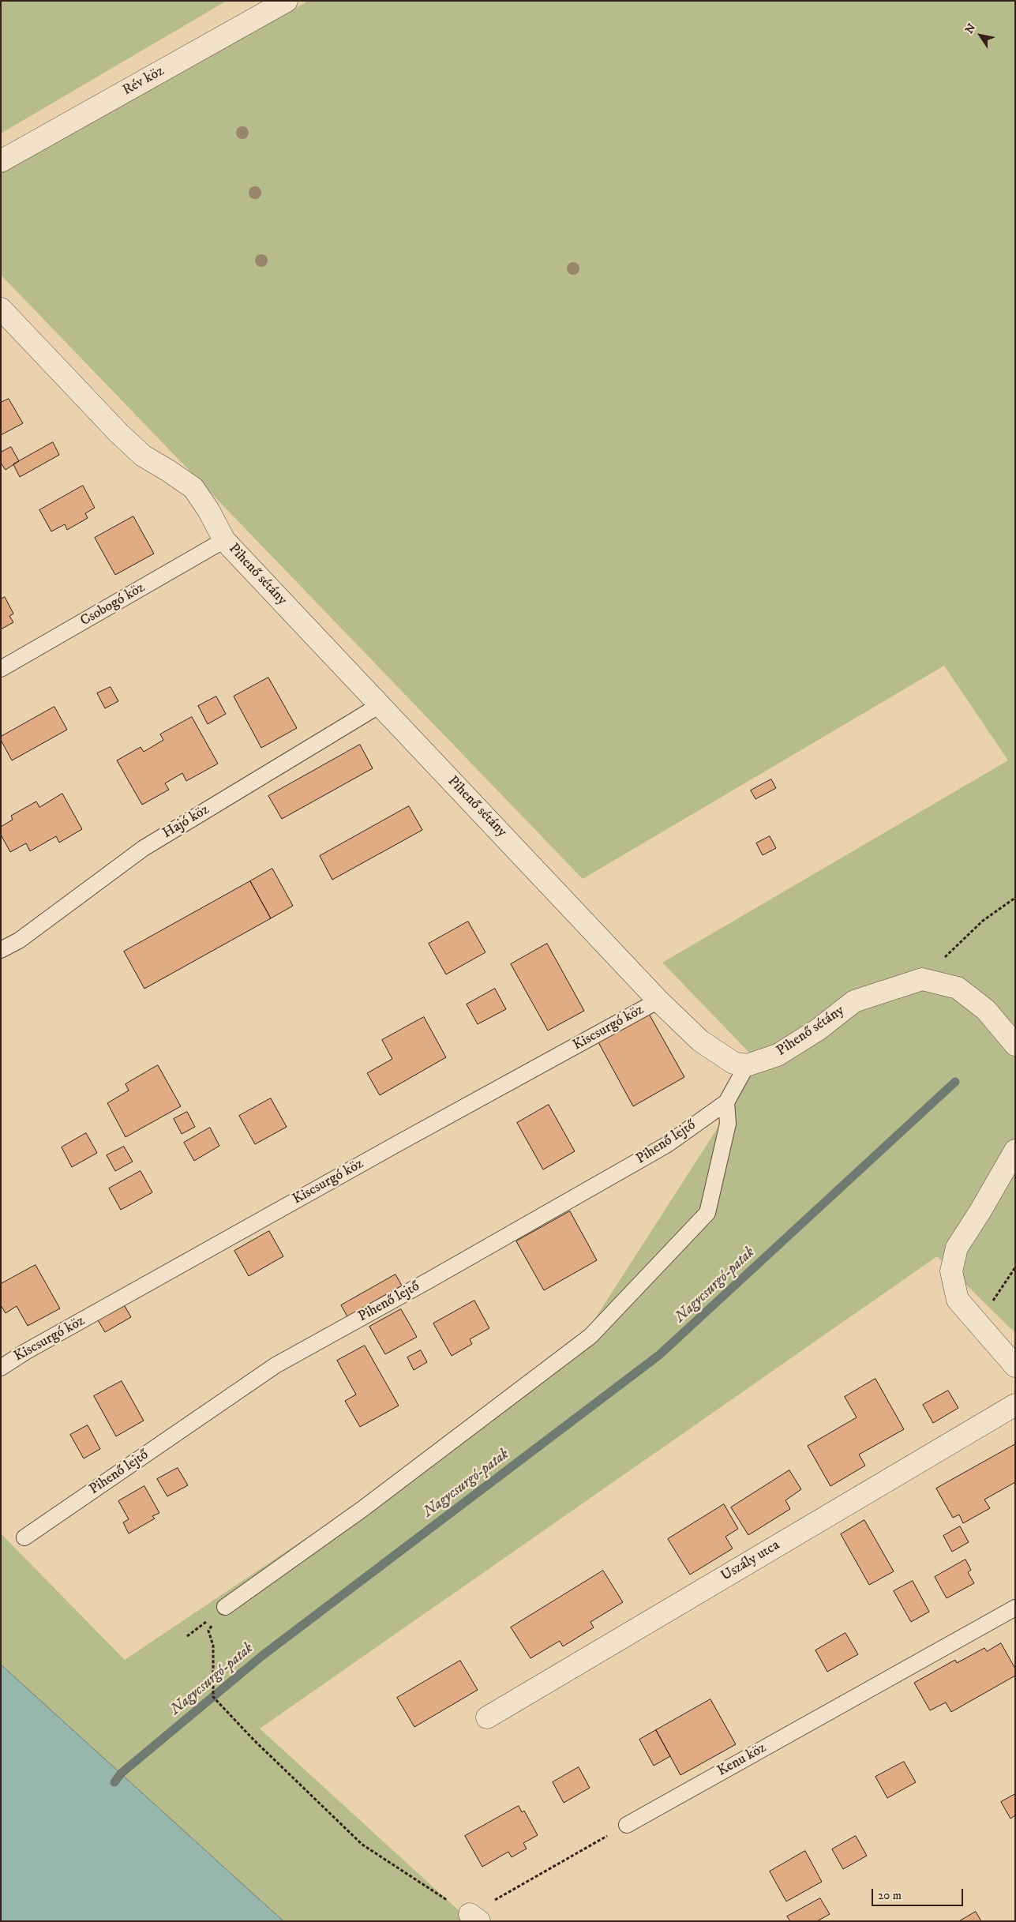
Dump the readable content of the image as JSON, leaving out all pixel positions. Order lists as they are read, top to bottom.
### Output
{
  "streets": {
    "street": ["Rév köz", "Pihenő sétány", "Uszály utca"],
    "lane": [
      "Csobogó köz",
      "Hajó köz",
      "Kiscsurgó köz",
      "Pihenő lejtő",
      "Kenu köz"
    ]
  },
  "crossings": [
    ["Pihenő sétány", "Csobogó köz"],
    ["Pihenő sétány", "Hajó köz"],
    ["Pihenő sétány", "Kiscsurgó köz"],
    ["Pihenő sétány", "Pihenő lejtő"]
  ],
  "water": ["Nagycsurgó-patak"],
  "scale_bar": "20 m",
  "north": "top left"
}
